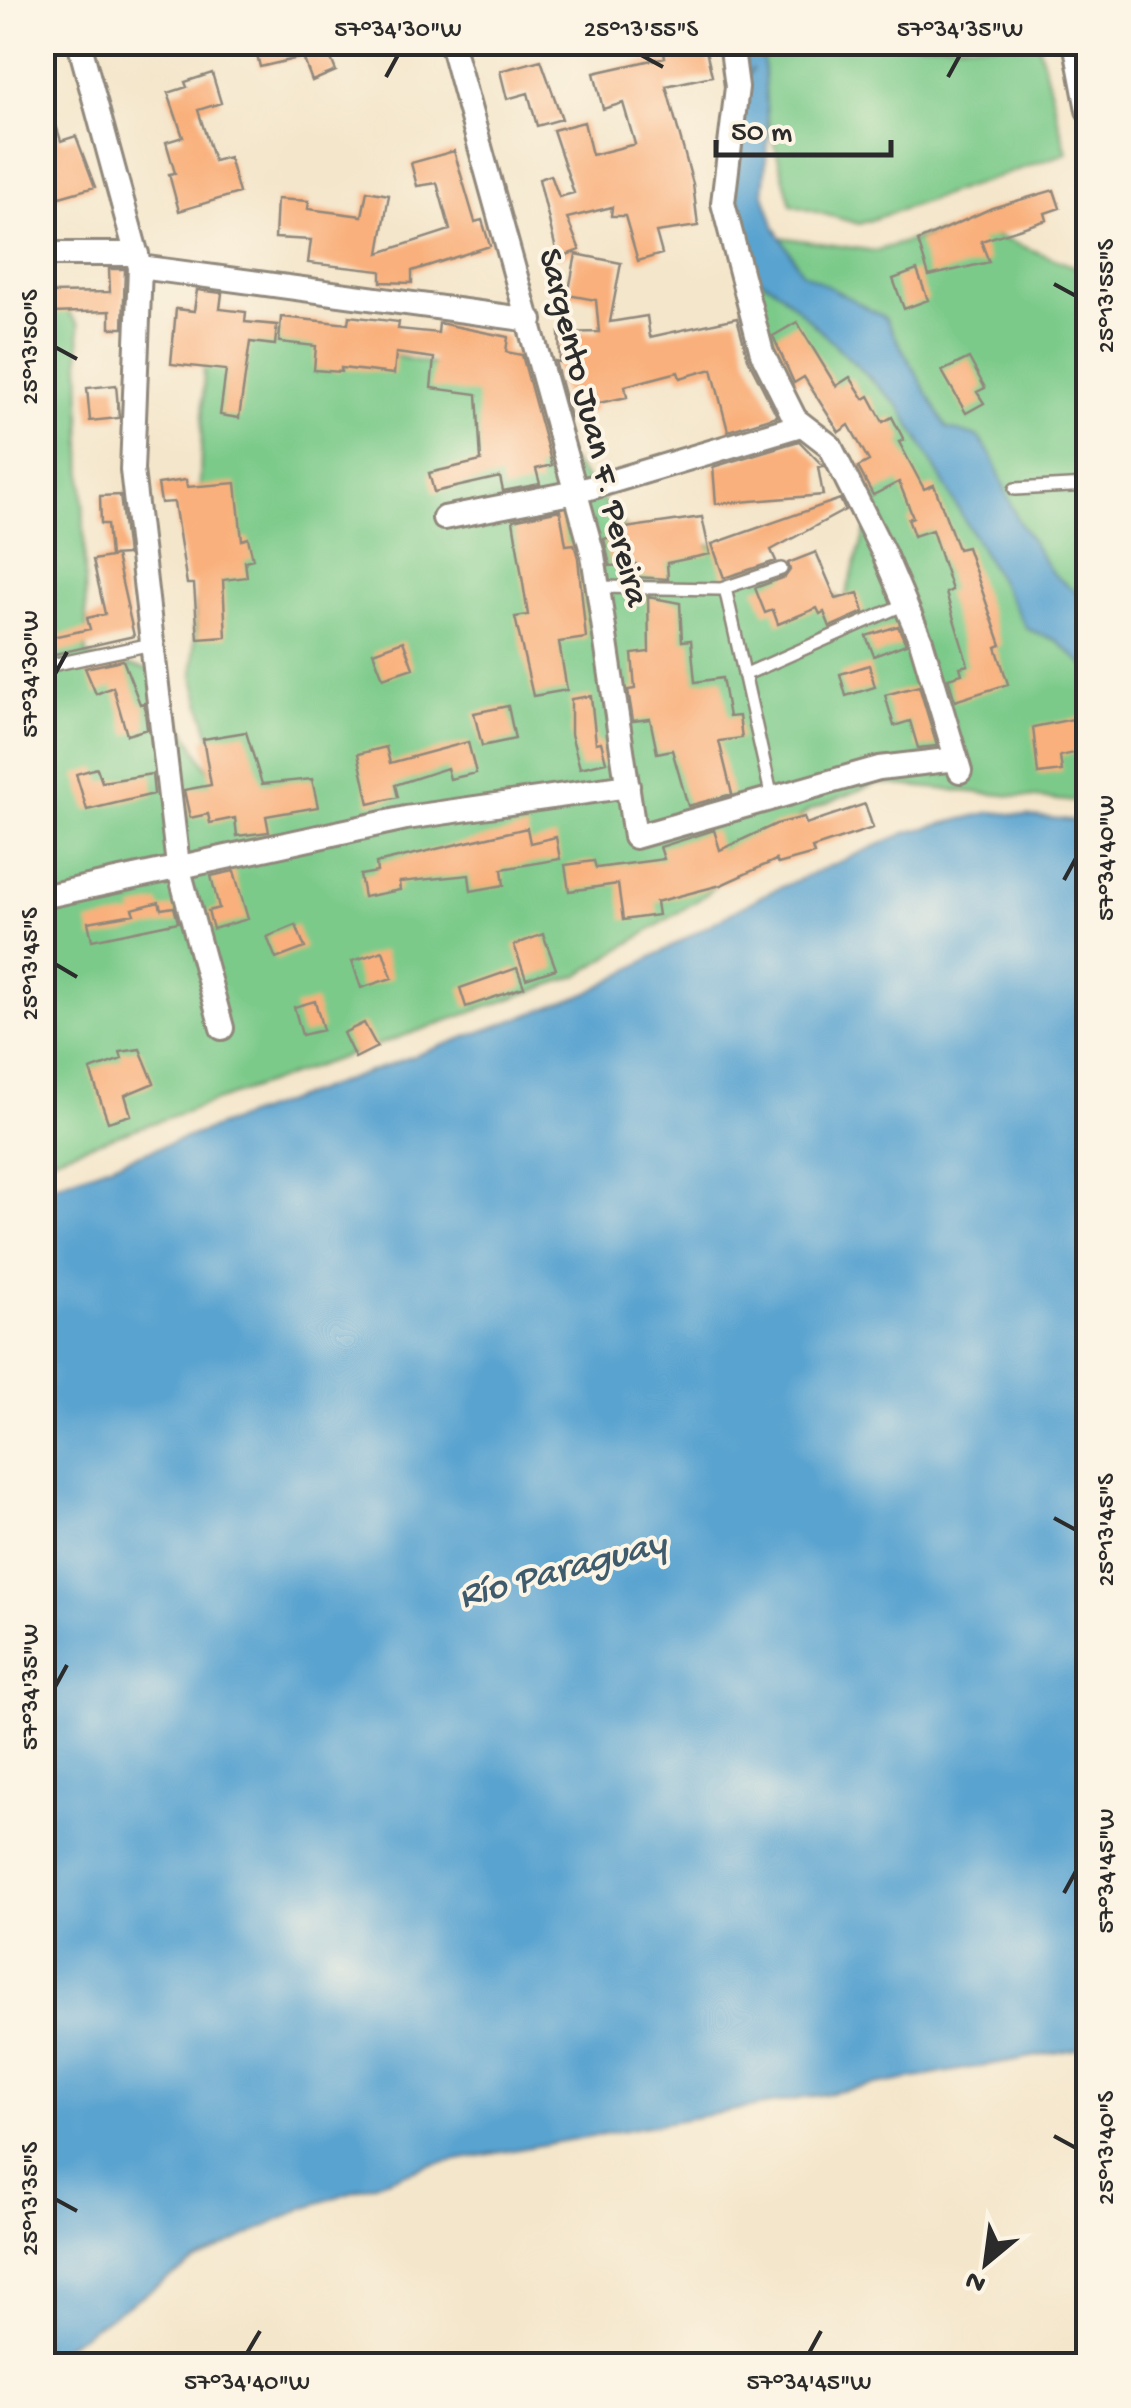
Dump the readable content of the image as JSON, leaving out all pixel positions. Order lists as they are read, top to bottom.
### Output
{
  "streets": {
    "street": ["Sargento Juan F. Pereira"]
  },
  "water": ["Río Paraguay"],
  "scale_bar": "50 m",
  "north": "bottom left",
  "coordinates": [
    "57°34'30\"W",
    "25°13'55\"S",
    "57°34'35\"W",
    "25°13'50\"S",
    "57°34'40\"W",
    "25°13'45\"S",
    "57°34'45\"W",
    "25°13'40\"S",
    "25°13'35\"S"
  ]
}
